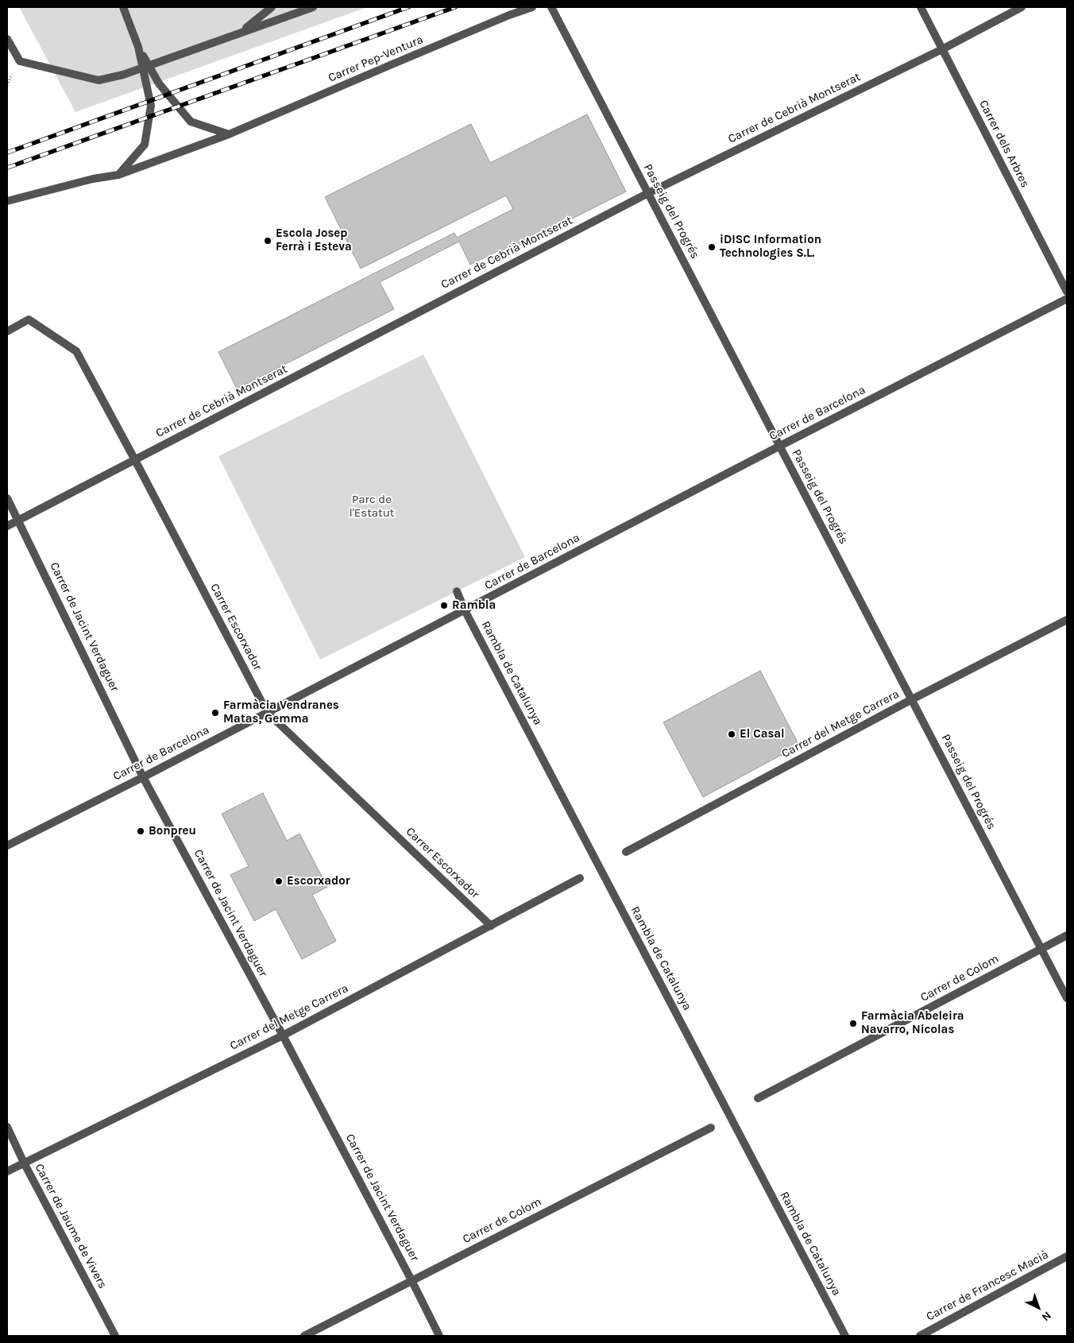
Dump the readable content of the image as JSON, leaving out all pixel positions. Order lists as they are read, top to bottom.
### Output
{
  "streets": {
    "street": [
      "Carrer Pep-Ventura",
      "Carrer de Cebrià Montserat",
      "Carrer dels Arbres",
      "Passeig del Progrés",
      "Carrer de Barcelona",
      "Carrer de Jacint Verdaguer",
      "Carrer Escorxador",
      "Rambla de Catalunya",
      "Carrer del Metge Carrera",
      "Carrer de Colom",
      "Carrer de Jaume de Vivers",
      "Carrer de Francesc Macià"
    ]
  },
  "crossings": [
    ["Carrer de Cebrià Montserat", "Carrer dels Arbres"],
    ["Carrer de Cebrià Montserat", "Passeig del Progrés"],
    ["Carrer de Cebrià Montserat", "Carrer de Jacint Verdaguer"],
    ["Carrer de Cebrià Montserat", "Carrer Escorxador"],
    ["Passeig del Progrés", "Carrer de Barcelona"],
    ["Passeig del Progrés", "Carrer del Metge Carrera"],
    ["Passeig del Progrés", "Carrer de Colom"],
    ["Carrer de Barcelona", "Carrer de Jacint Verdaguer"],
    ["Carrer de Barcelona", "Carrer Escorxador"],
    ["Carrer de Barcelona", "Rambla de Catalunya"],
    ["Carrer de Jacint Verdaguer", "Carrer del Metge Carrera"],
    ["Carrer de Jacint Verdaguer", "Carrer de Colom"],
    ["Carrer Escorxador", "Carrer del Metge Carrera"],
    ["Carrer del Metge Carrera", "Carrer de Jaume de Vivers"]
  ],
  "parks": ["Parc de l'Estatut"],
  "places": [
    "Escola Josep Ferrà i Esteva",
    "iDISC Information Technologies S.L.",
    "Rambla",
    "Farmàcia Vendranes Matas, Gemma",
    "El Casal",
    "Bonpreu",
    "Escorxador",
    "Farmàcia Abeleira Navarro, Nicolas"
  ],
  "north": "bottom right"
}
